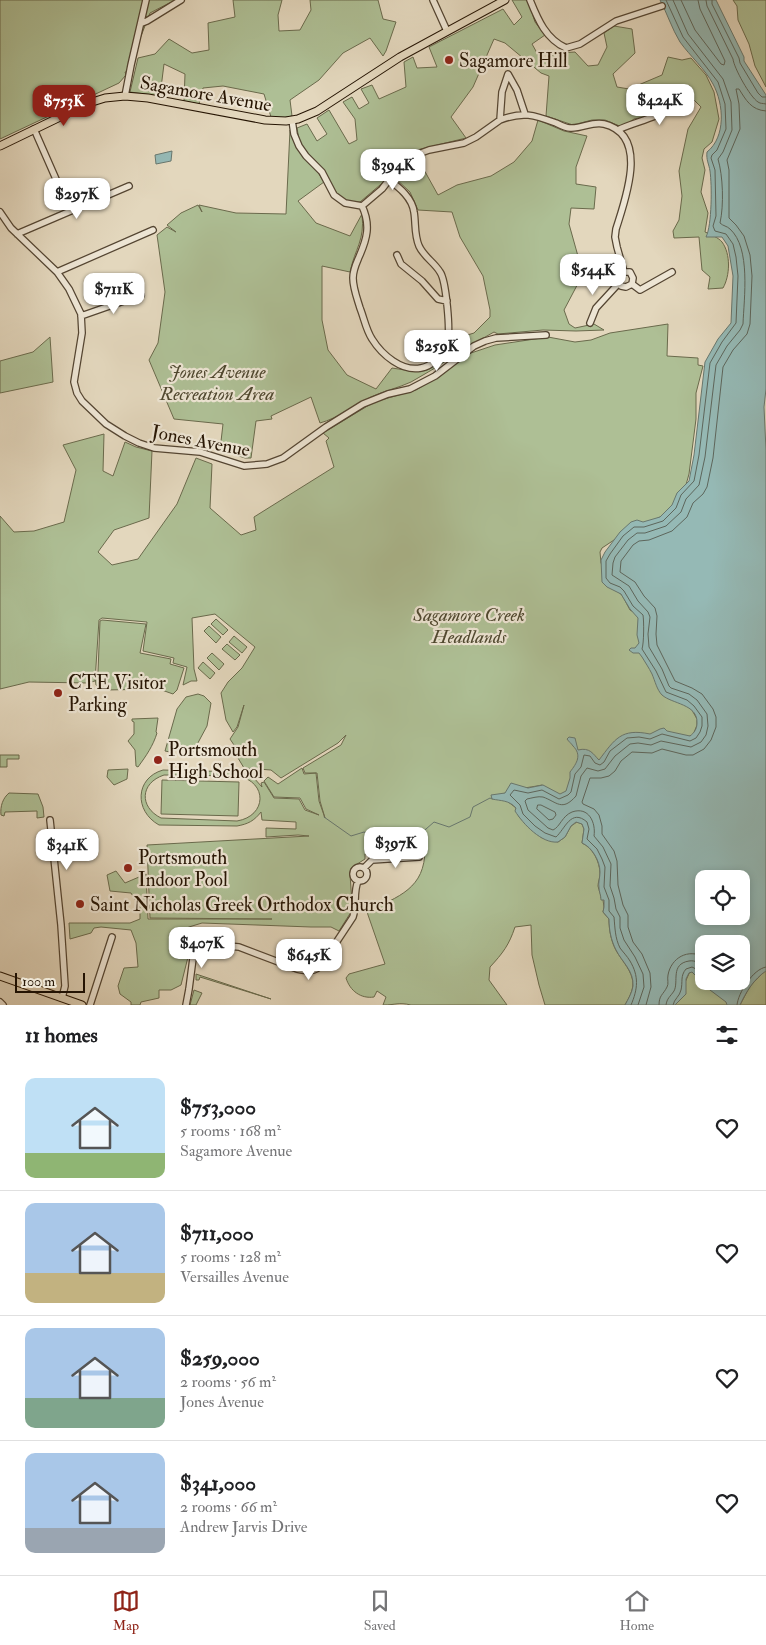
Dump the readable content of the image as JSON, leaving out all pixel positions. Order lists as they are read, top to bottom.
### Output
{
  "streets": {
    "main road": ["Sagamore Avenue"],
    "street": ["Jones Avenue"]
  },
  "parks": ["Jones Avenue Recreation Area", "Sagamore Creek Headlands"],
  "places": [
    "Sagamore Hill",
    "CTE Visitor Parking",
    "Portsmouth High School",
    "Portsmouth Indoor Pool",
    "Saint Nicholas Greek Orthodox Church"
  ],
  "scale_bar": "100 m",
  "page": {
    "price": [
      "$424K",
      "$753K",
      "$394K",
      "$297K",
      "$544K",
      "$711K",
      "$259K",
      "$397K",
      "$341K",
      "$407K",
      "$645K"
    ],
    "scale": "100 m",
    "heading": "11 homes",
    "list": [
      {
        "name": "$753,000",
        "note": "5 rooms · 168 m² · Sagamore Avenue"
      },
      {
        "name": "$711,000",
        "note": "5 rooms · 128 m² · Versailles Avenue"
      },
      {
        "name": "$259,000",
        "note": "2 rooms · 56 m² · Jones Avenue"
      },
      {
        "name": "$341,000",
        "note": "2 rooms · 66 m² · Andrew Jarvis Drive"
      }
    ],
    "tabs": ["Map", "Saved", "Home"]
  }
}
